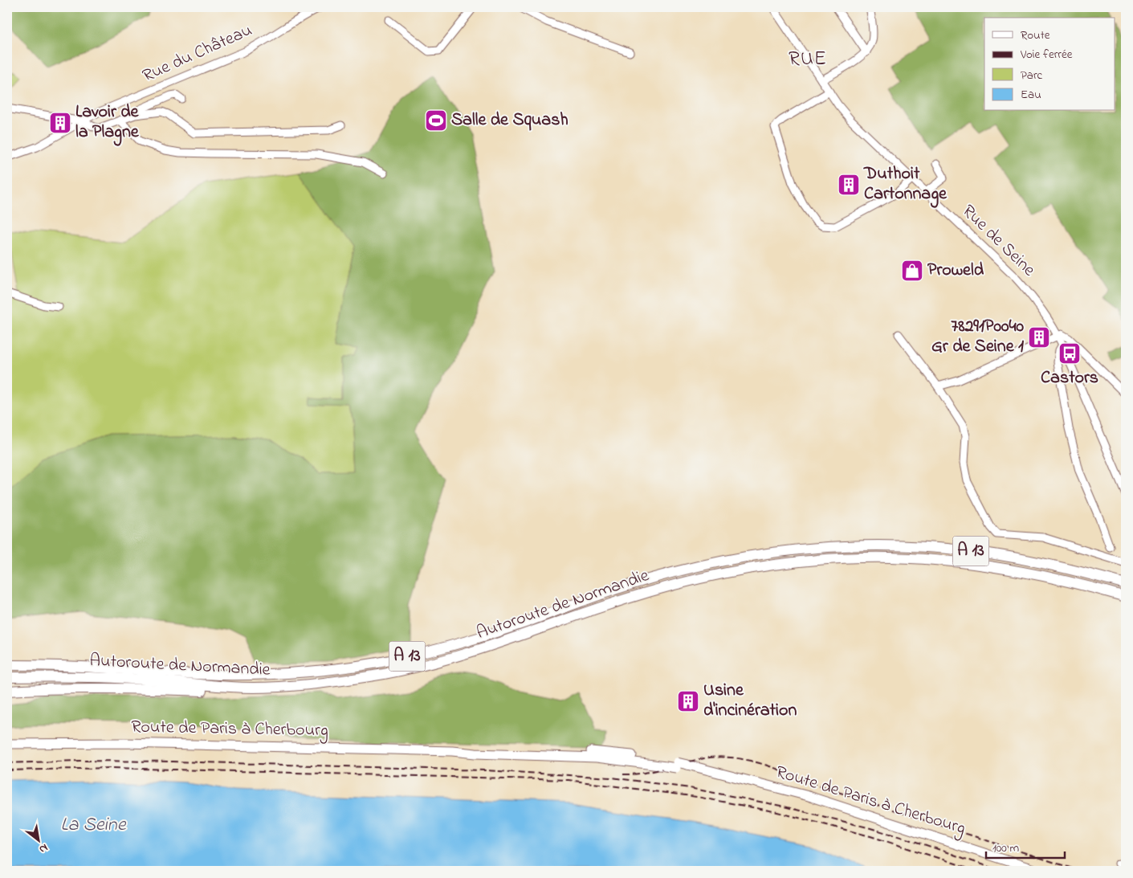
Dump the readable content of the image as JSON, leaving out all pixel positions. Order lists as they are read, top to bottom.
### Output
{
  "streets": {
    "highway": ["A 13", "Autoroute de Normandie"],
    "main road": ["Route de Paris à Cherbourg"],
    "street": ["Rue du Château", "Rue de Seine"]
  },
  "districts": ["RUE"],
  "water": ["La Seine"],
  "places": {
    "sports": ["Salle de Squash"],
    "building": [
      "Lavoir de la Plagne",
      "Duthoit Cartonnage",
      "78291P0040 Gr de Seine 1",
      "Usine d'incinération"
    ],
    "shop": ["Proweld"],
    "bus stop": ["Castors"]
  },
  "legend": [
    "Route",
    "Voie ferrée",
    "Parc",
    "Eau"
  ],
  "scale_bar": "100 m",
  "north": "bottom right"
}
